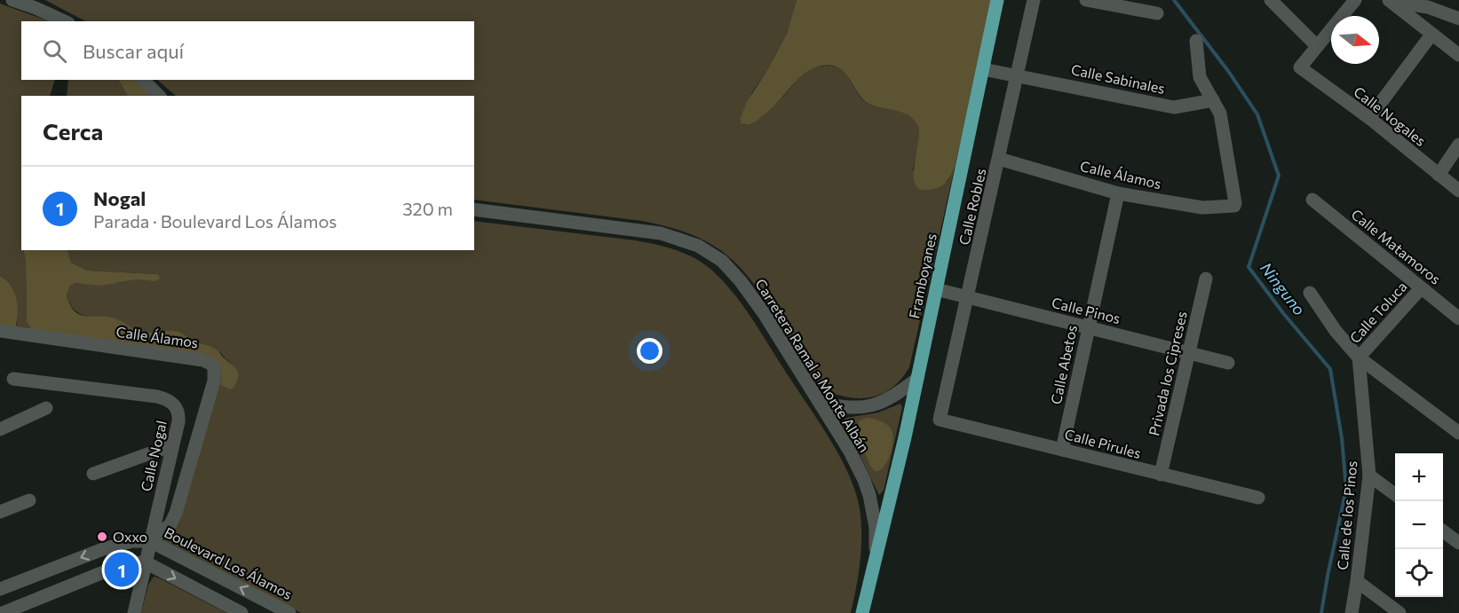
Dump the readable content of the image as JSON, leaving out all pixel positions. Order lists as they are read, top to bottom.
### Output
{
  "streets": {
    "main road": ["Framboyanes"],
    "street": [
      "Calle Sabinales",
      "Calle Nogales",
      "Calle Álamos",
      "Calle Robles",
      "Calle Matamoros",
      "Calle Pinos",
      "Calle Toluca",
      "Calle Abetos",
      "Carretera Ramal a Monte Albán",
      "Privada los Cipreses",
      "Calle Pirules",
      "Calle Nogal",
      "Calle de los Pinos",
      "Boulevard Los Álamos"
    ]
  },
  "crossings": [
    ["Calle Sabinales", "Calle Álamos"],
    ["Calle Sabinales", "Calle Robles"],
    ["Calle Sabinales", "Framboyanes"],
    ["Calle Álamos", "Calle Robles"],
    ["Calle Álamos", "Calle Abetos"],
    ["Calle Álamos", "Calle Nogal"],
    ["Calle Álamos", "Boulevard Los Álamos"],
    ["Calle Robles", "Calle Pinos"],
    ["Calle Robles", "Calle Pirules"],
    ["Calle Matamoros", "Calle Toluca"],
    ["Framboyanes", "Calle Pinos"],
    ["Framboyanes", "Carretera Ramal a Monte Albán"],
    ["Calle Pinos", "Calle Abetos"],
    ["Calle Pinos", "Privada los Cipreses"],
    ["Calle Toluca", "Calle de los Pinos"],
    ["Calle Abetos", "Calle Pirules"],
    ["Privada los Cipreses", "Calle Pirules"],
    ["Calle Nogal", "Boulevard Los Álamos"]
  ],
  "water": ["Ninguno"],
  "places": ["Oxxo"],
  "north": "right",
  "page": {
    "search": "Buscar aquí",
    "heading": "Cerca",
    "list": [
      {
        "mark": "1",
        "name": "Nogal",
        "note": "Parada · Boulevard Los Álamos",
        "value": "320 m"
      }
    ],
    "map_buttons": ["+", "−"],
    "pins": "1"
  }
}
